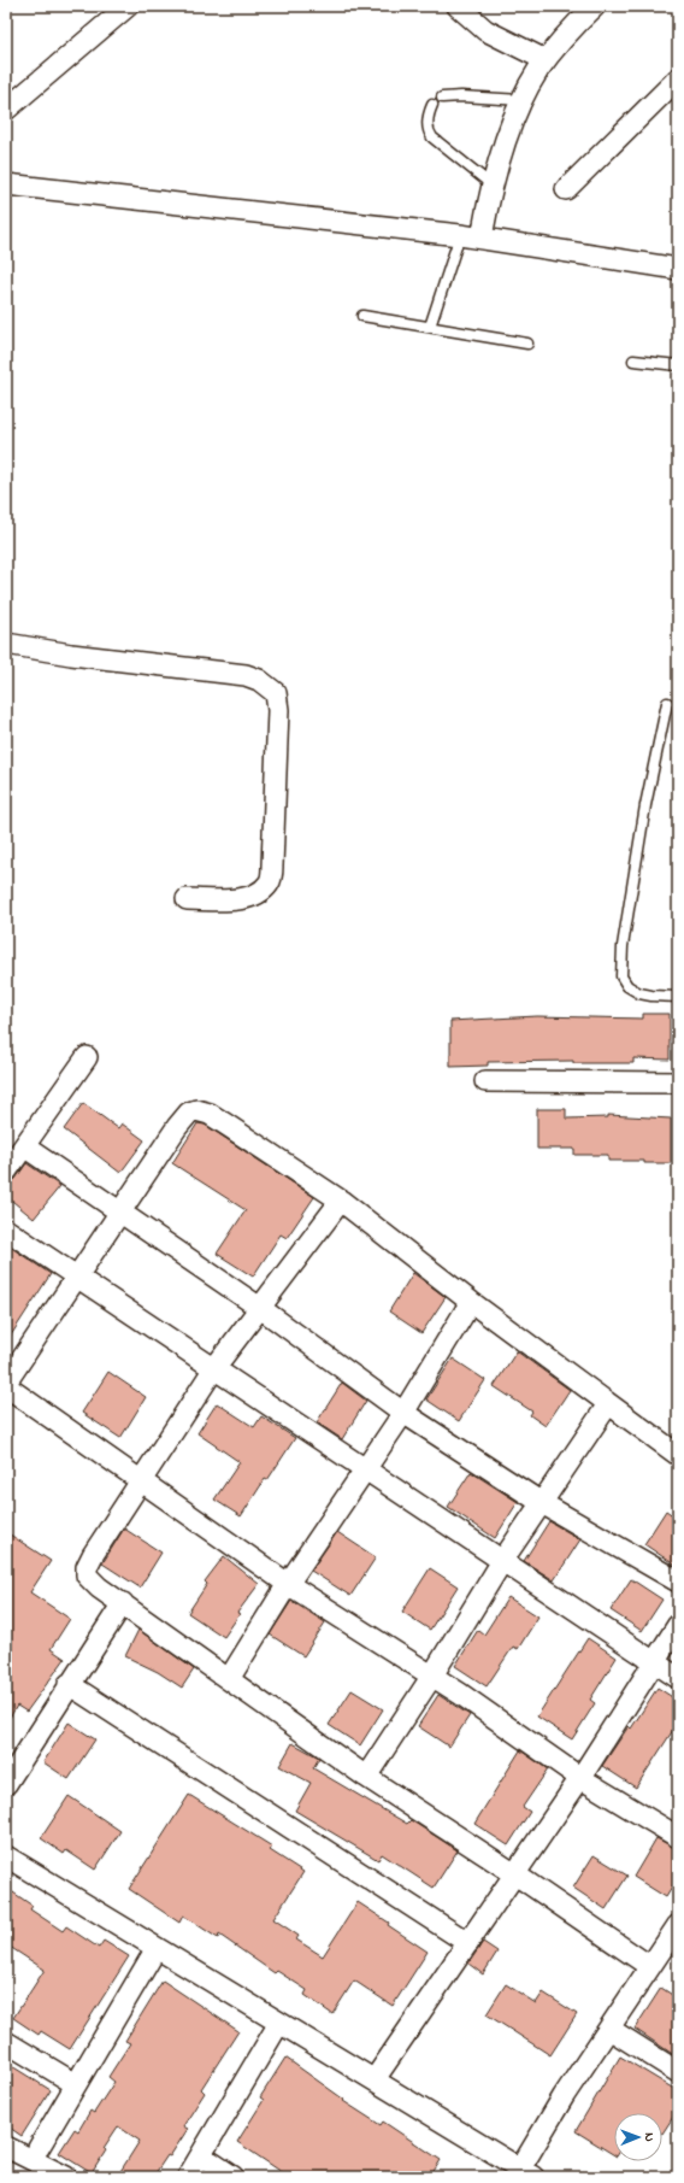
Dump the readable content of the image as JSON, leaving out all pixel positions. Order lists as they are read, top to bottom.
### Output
{
  "north": "right"
}
